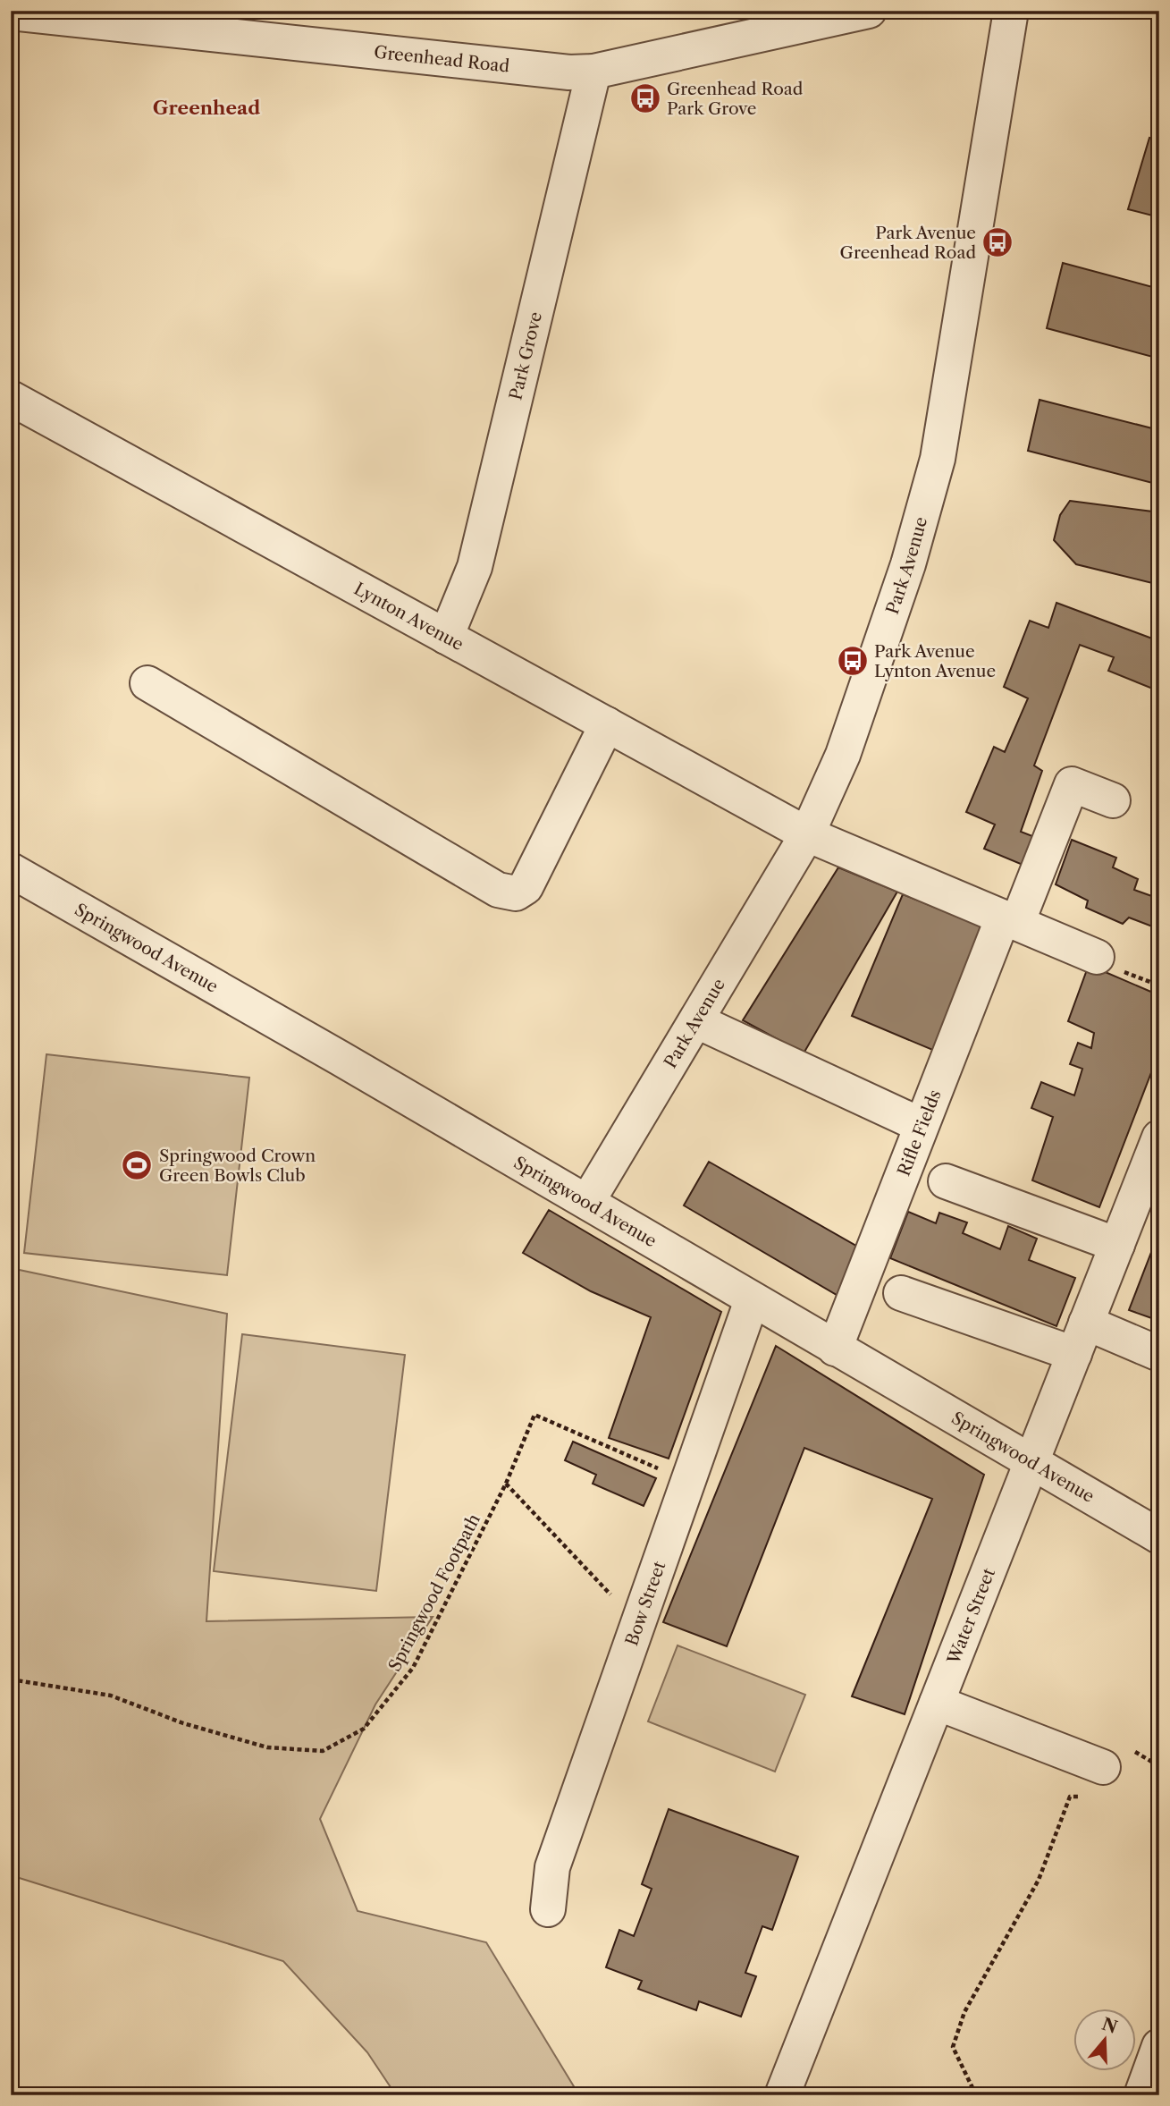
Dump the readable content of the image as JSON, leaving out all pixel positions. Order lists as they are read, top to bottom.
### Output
{
  "streets": {
    "street": [
      "Greenhead Road",
      "Park Grove",
      "Park Avenue",
      "Lynton Avenue",
      "Springwood Avenue",
      "Rifle Fields",
      "Bow Street",
      "Water Street"
    ],
    "path": ["Springwood Footpath"]
  },
  "crossings": [
    ["Greenhead Road", "Park Grove"],
    ["Park Grove", "Lynton Avenue"],
    ["Park Avenue", "Lynton Avenue"],
    ["Park Avenue", "Springwood Avenue"],
    ["Springwood Avenue", "Rifle Fields"],
    ["Springwood Avenue", "Bow Street"],
    ["Springwood Avenue", "Water Street"],
    ["Springwood Footpath", "Bow Street"]
  ],
  "districts": ["Greenhead"],
  "places": {
    "bus stop": ["Greenhead Road Park Grove", "Park Avenue Greenhead Road", "Park Avenue Lynton Avenue"],
    "sports": ["Springwood Crown Green Bowls Club"]
  },
  "north": "top"
}
